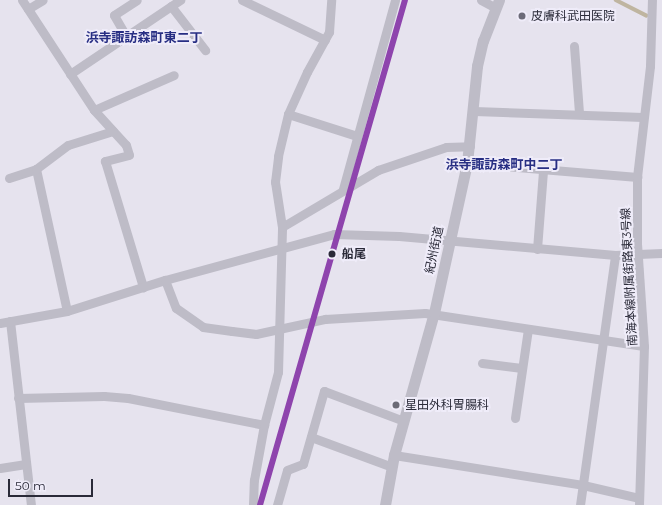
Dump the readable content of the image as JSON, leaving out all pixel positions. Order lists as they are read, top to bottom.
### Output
{
  "streets": {
    "street": ["紀州街道", "南海本線附属街路東3号線"]
  },
  "districts": ["浜寺諏訪森町東二丁", "浜寺諏訪森町中二丁"],
  "places": ["皮膚科武田医院", "船尾", "星田外科胃腸科"],
  "scale_bar": "50 m"
}
